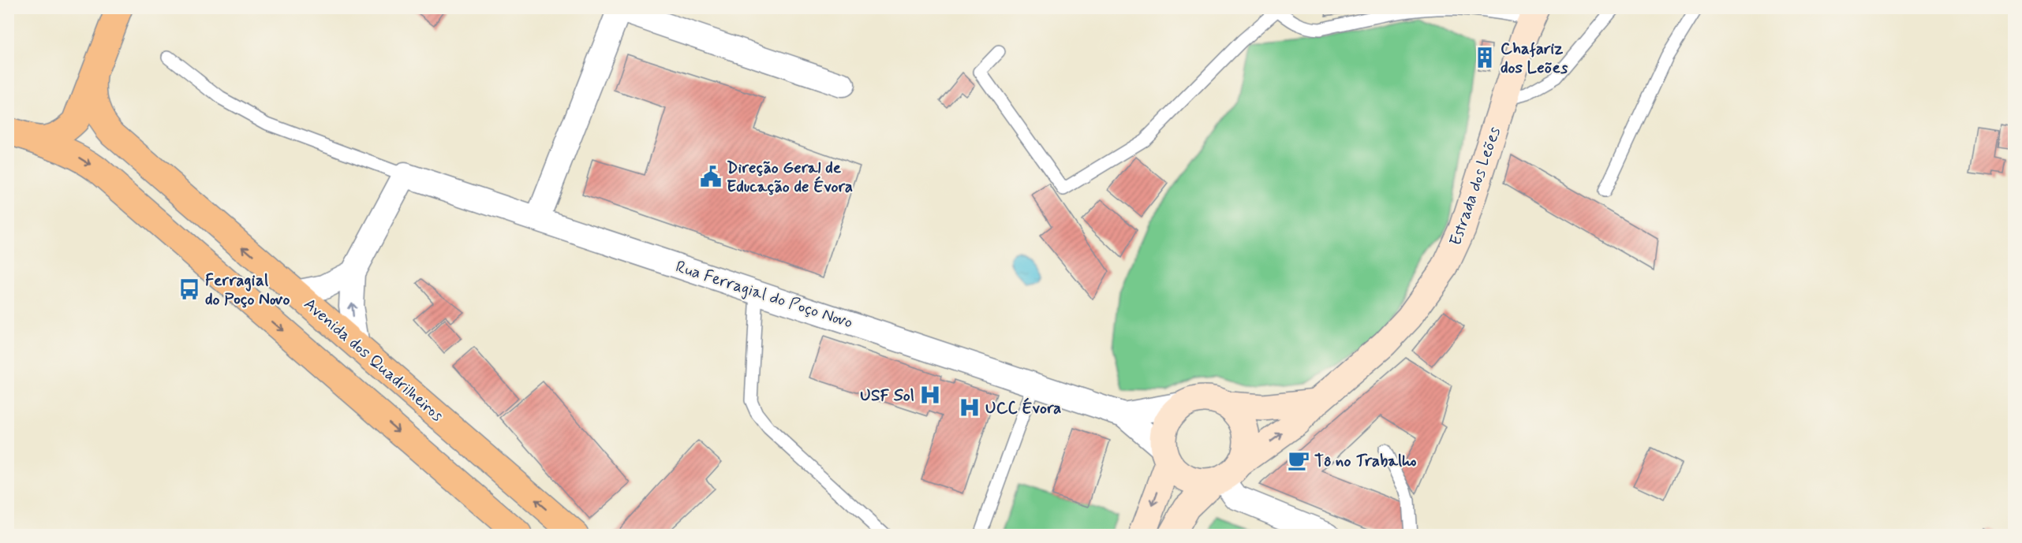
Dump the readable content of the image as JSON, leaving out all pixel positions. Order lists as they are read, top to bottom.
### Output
{
  "streets": {
    "main road": ["Estrada dos Leões", "Avenida dos Quadrilheiros"],
    "street": ["Rua Ferragial do Poço Novo"]
  },
  "places": {
    "building": ["Chafariz dos Leões"],
    "public building": ["Direção Geral de Educação de Évora"],
    "bus stop": ["Ferragial do Poço Novo"],
    "hospital": ["USF Sol", "UCC Évora"],
    "cafe": ["Tô no Trabalho"]
  }
}
